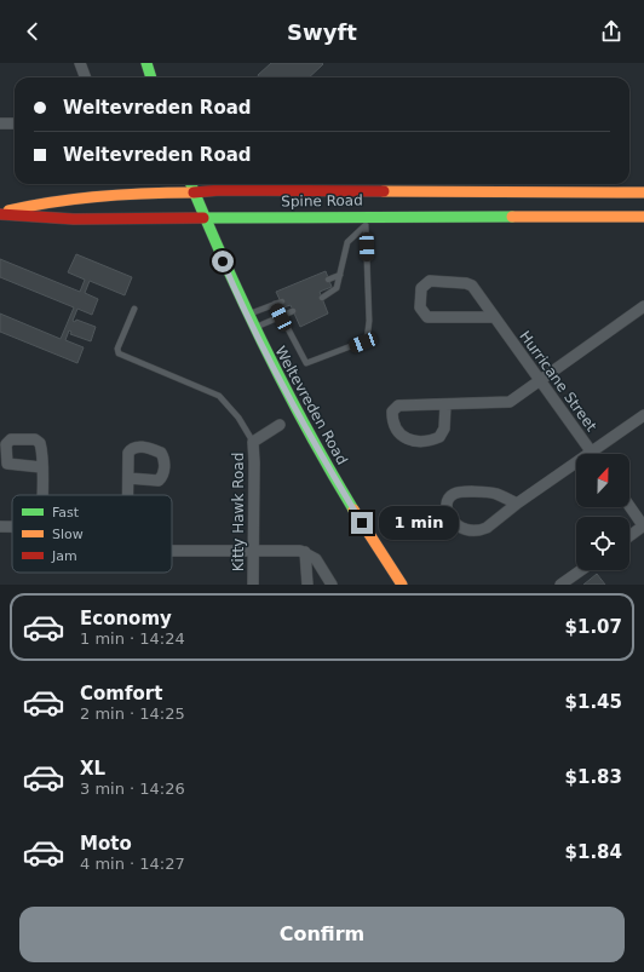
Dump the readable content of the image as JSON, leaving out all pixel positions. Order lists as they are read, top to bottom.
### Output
{
  "streets": {
    "main road": ["Spine Road", "Weltevreden Road"],
    "street": ["Hurricane Street", "Kitty Hawk Road"]
  },
  "crossings": [
    ["Spine Road", "Weltevreden Road"]
  ],
  "legend": ["Fast", "Slow", "Jam"],
  "north": "top",
  "page": {
    "header": "Swyft",
    "banner": ["Weltevreden Road", "Weltevreden Road"],
    "bubble": "1 min",
    "list": [
      {
        "name": "Economy",
        "note": "1 min · 14:24",
        "value": "$1.07"
      },
      {
        "name": "Comfort",
        "note": "2 min · 14:25",
        "value": "$1.45"
      },
      {
        "name": "XL",
        "note": "3 min · 14:26",
        "value": "$1.83"
      },
      {
        "name": "Moto",
        "note": "4 min · 14:27",
        "value": "$1.84"
      }
    ],
    "buttons": "Confirm"
  }
}
